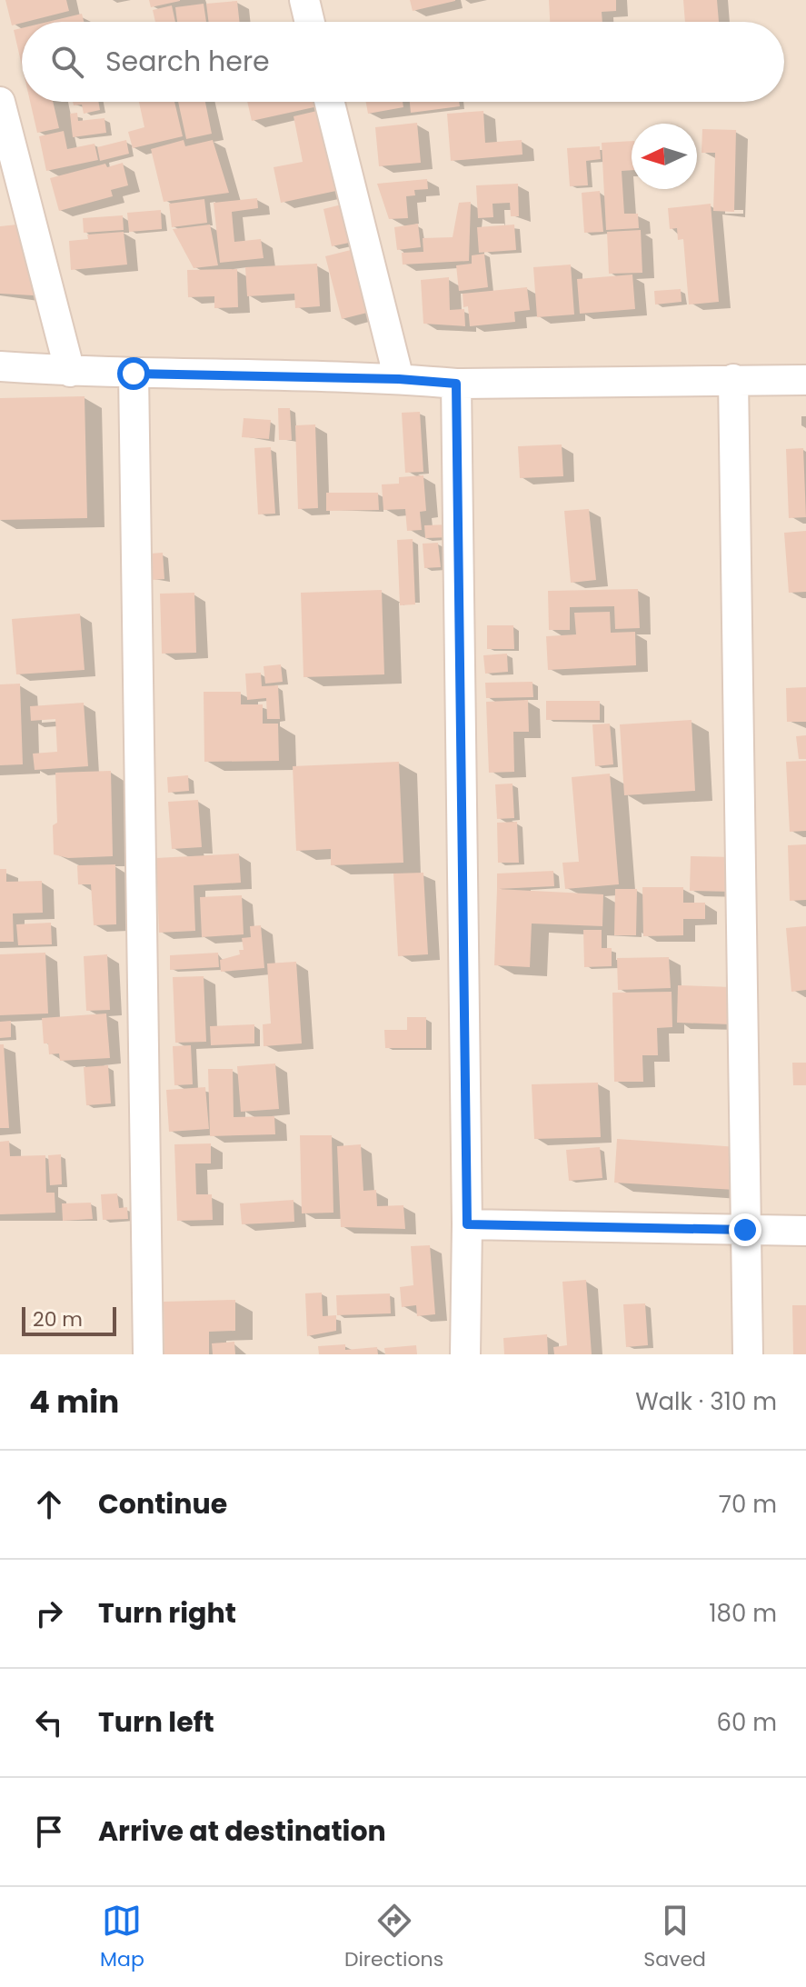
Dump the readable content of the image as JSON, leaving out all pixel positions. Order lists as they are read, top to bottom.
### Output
{
  "scale_bar": "20 m",
  "north": "left",
  "page": {
    "search": "Search here",
    "scale": "20 m",
    "heading": ["4 min", "Walk · 310 m"],
    "list": [
      ["Continue", "70 m"],
      ["Turn right", "180 m"],
      ["Turn left", "60 m"],
      "Arrive at destination"
    ],
    "nav": ["Map", "Directions", "Saved"]
  }
}
